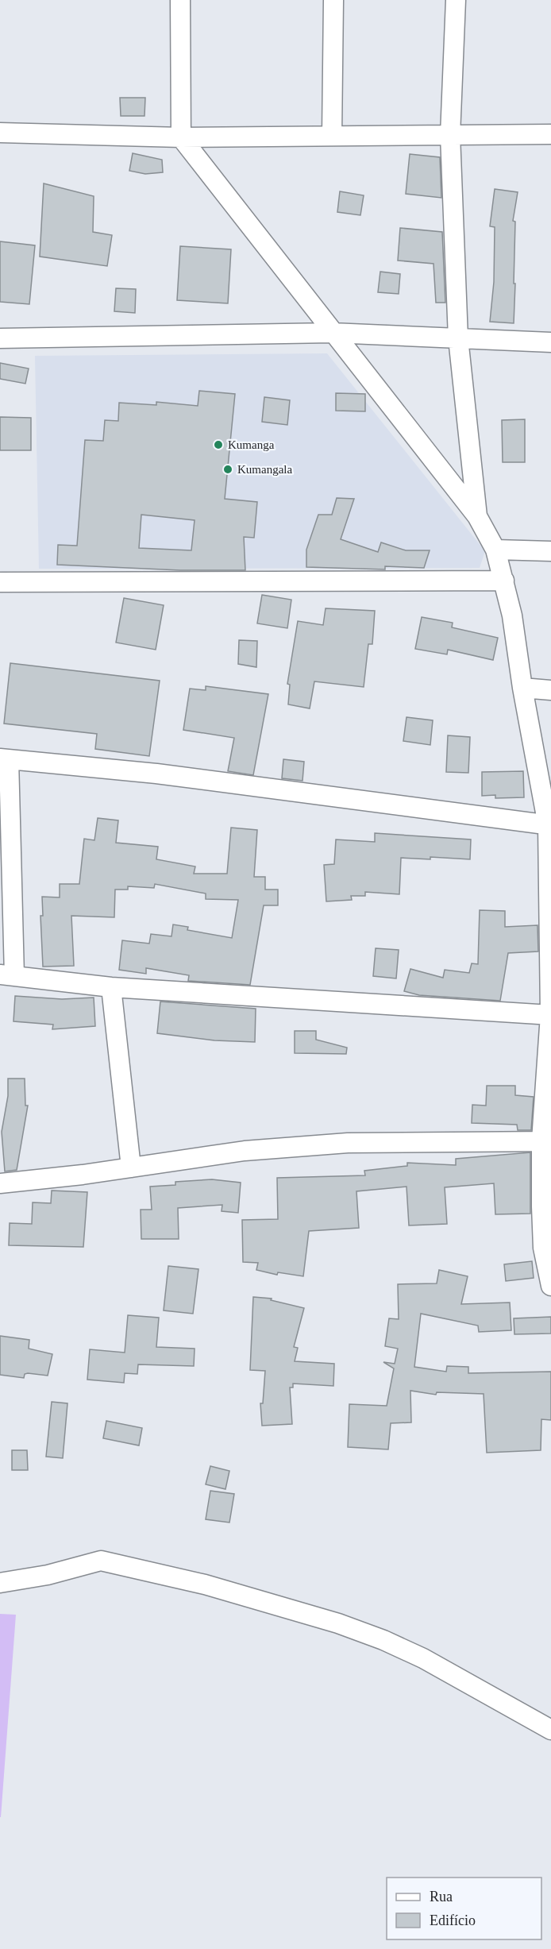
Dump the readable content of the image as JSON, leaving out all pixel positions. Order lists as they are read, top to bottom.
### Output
{
  "places": ["Kumanga", "Kumangala"],
  "legend": ["Rua", "Edifício"]
}
